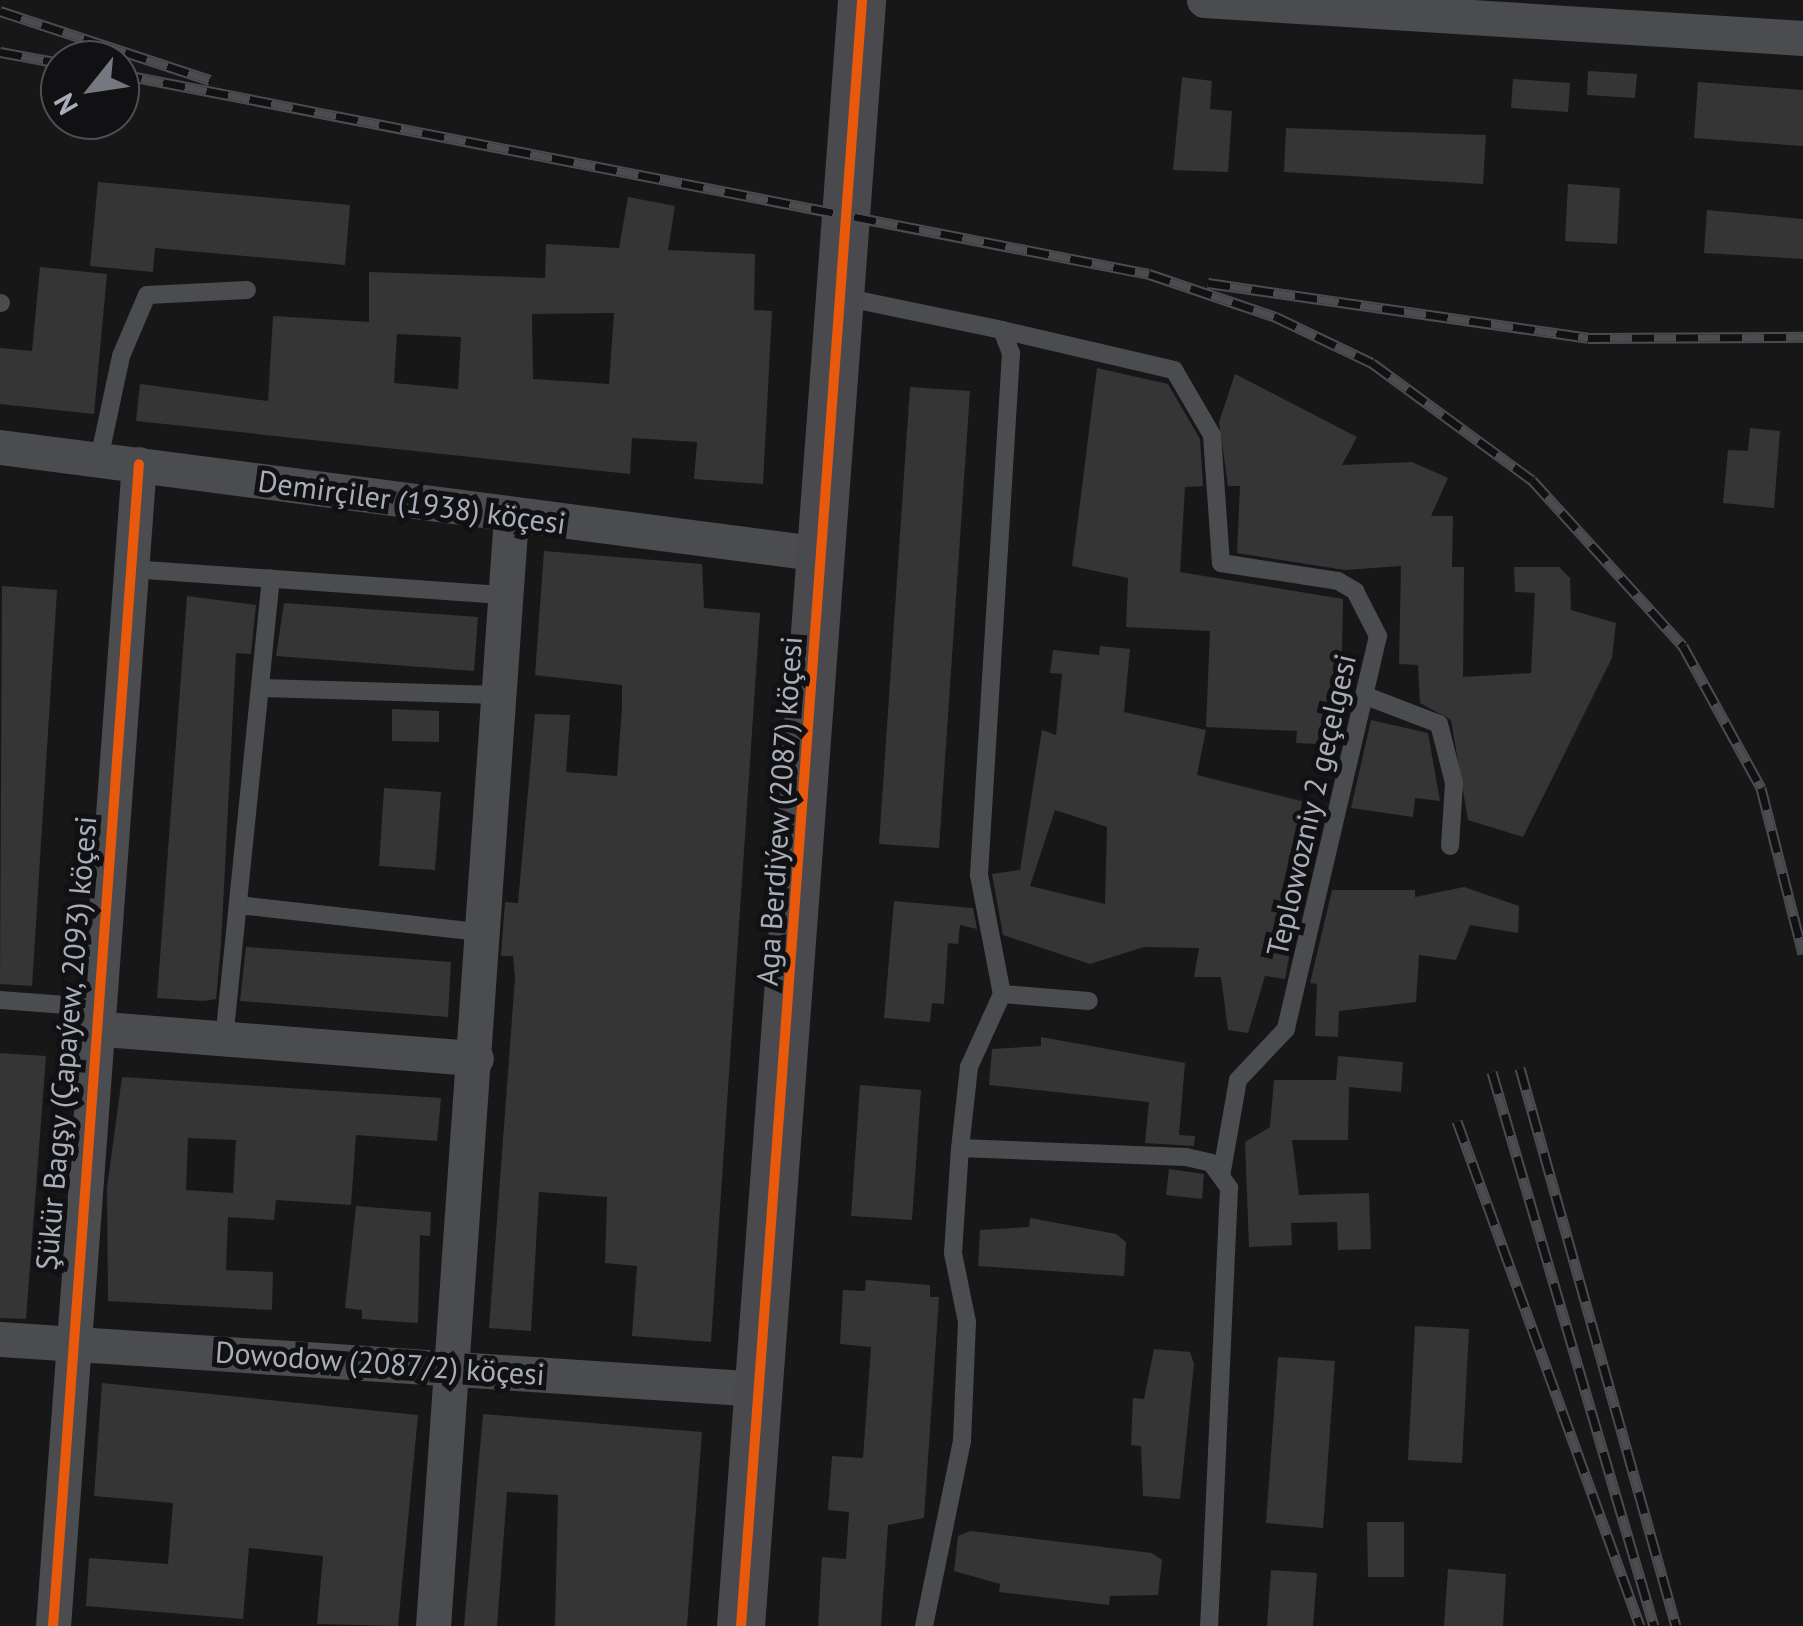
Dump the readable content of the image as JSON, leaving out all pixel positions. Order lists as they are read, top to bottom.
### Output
{
  "streets": {
    "street": [
      "Demirçiler (1938) köçesi",
      "Aga Berdiýew (2087) köçesi",
      "Şükür Bagşy (Çapaýew, 2093) köçesi",
      "Dowodow (2087/2) köçesi"
    ],
    "lane": ["Teplowozniy 2 geçelgesi"]
  },
  "crossings": [
    ["Demirçiler (1938) köçesi", "Aga Berdiýew (2087) köçesi"],
    ["Demirçiler (1938) köçesi", "Şükür Bagşy (Çapaýew, 2093) köçesi"],
    ["Aga Berdiýew (2087) köçesi", "Dowodow (2087/2) köçesi"],
    ["Şükür Bagşy (Çapaýew, 2093) köçesi", "Dowodow (2087/2) köçesi"]
  ],
  "north": "bottom left"
}
